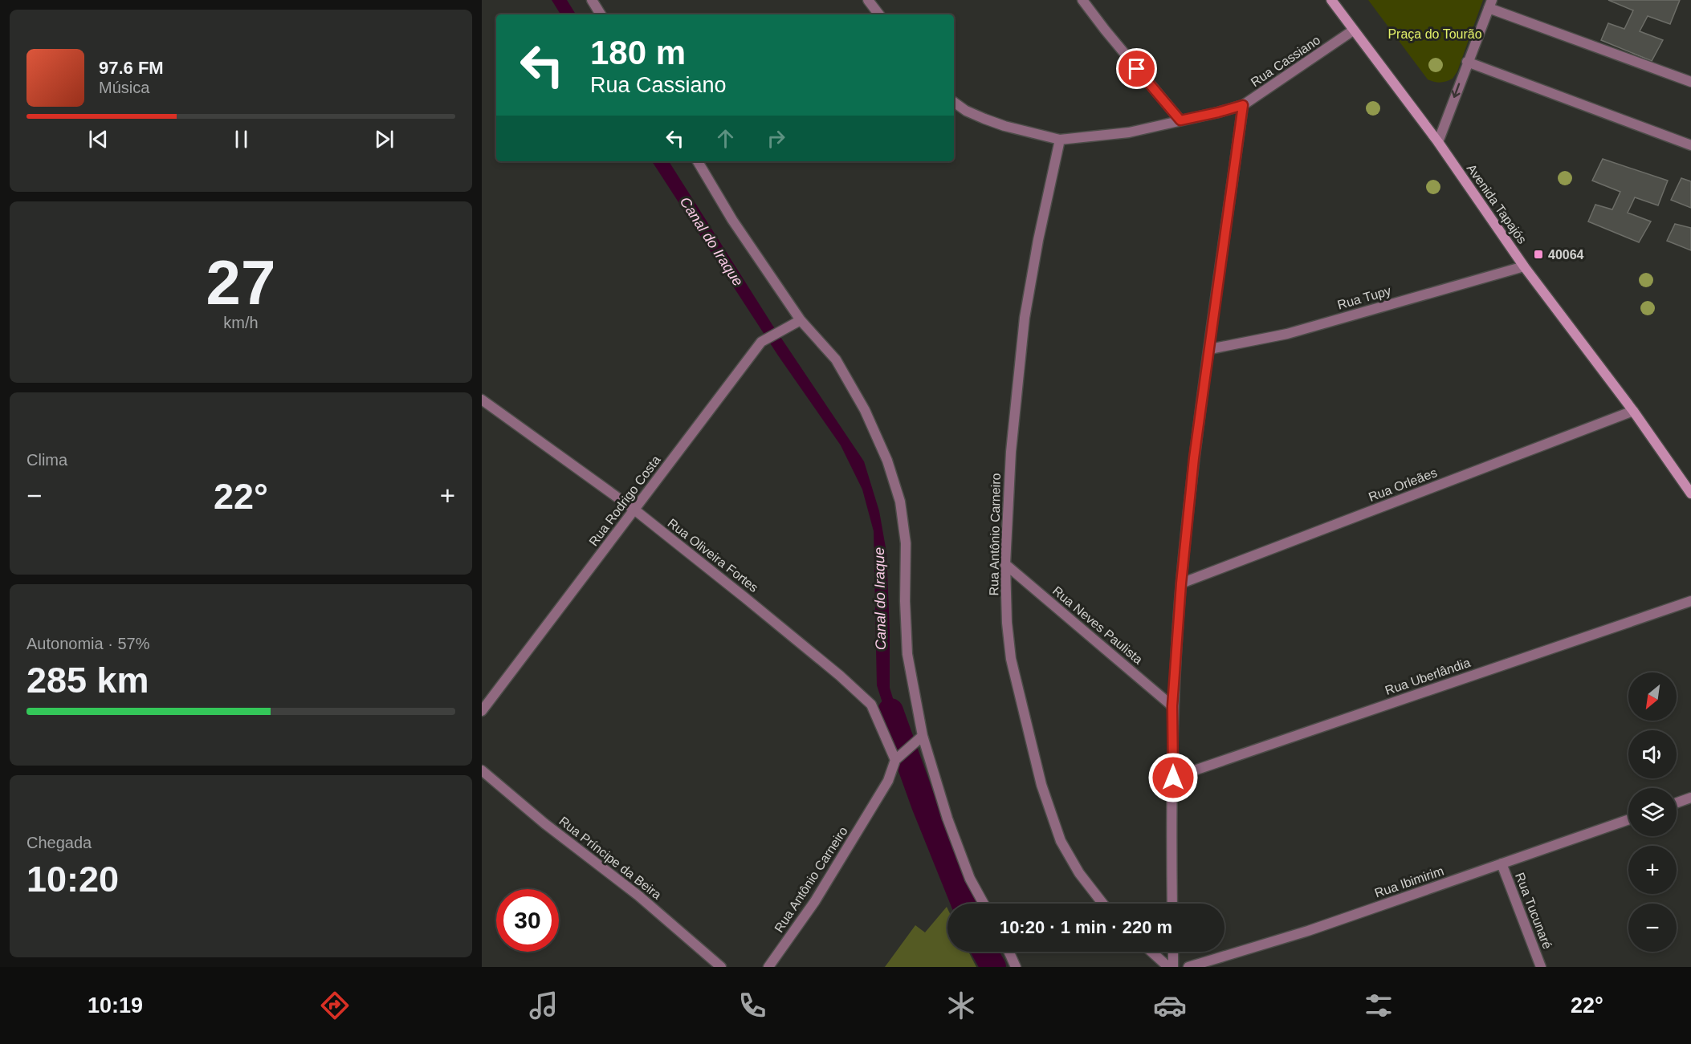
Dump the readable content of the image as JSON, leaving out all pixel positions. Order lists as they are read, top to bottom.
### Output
{
  "streets": {
    "main road": ["Avenida Tapajós"],
    "street": [
      "Rua Cassiano",
      "Rua Tupy",
      "Rua Orleães",
      "Rua Rodrigo Costa",
      "Rua Antônio Carneiro",
      "Rua Oliveira Fortes",
      "Rua Neves Paulista",
      "Rua Uberlândia",
      "Rua Príncipe da Beira",
      "Rua Ibimirim",
      "Rua Tucunaré"
    ]
  },
  "crossings": [
    ["Rua Cassiano", "Avenida Tapajós"],
    ["Rua Cassiano", "Rua Antônio Carneiro"],
    ["Avenida Tapajós", "Rua Tupy"],
    ["Avenida Tapajós", "Rua Orleães"],
    ["Rua Rodrigo Costa", "Rua Oliveira Fortes"],
    ["Rua Antônio Carneiro", "Rua Oliveira Fortes"],
    ["Rua Antônio Carneiro", "Rua Neves Paulista"],
    ["Rua Ibimirim", "Rua Tucunaré"]
  ],
  "water": ["Canal do Iraque"],
  "parks": ["Praça do Tourão"],
  "places": {
    "transit": ["40064"]
  },
  "north": "bottom left",
  "page": {
    "turn": ["180 m", "Rua Cassiano"],
    "song": ["97.6 FM", "Música"],
    "tile": [
      ["27", "km/h"],
      "Clima",
      ["Autonomia · 57%", "285 km"],
      ["Chegada", "10:20"]
    ],
    "heat": ["−", "22°", "+"],
    "map_buttons": ["+", "−"],
    "limit": "30",
    "trip": "10:20 · 1 min · 220 m",
    "tabs": ["10:19", "22°"]
  }
}
